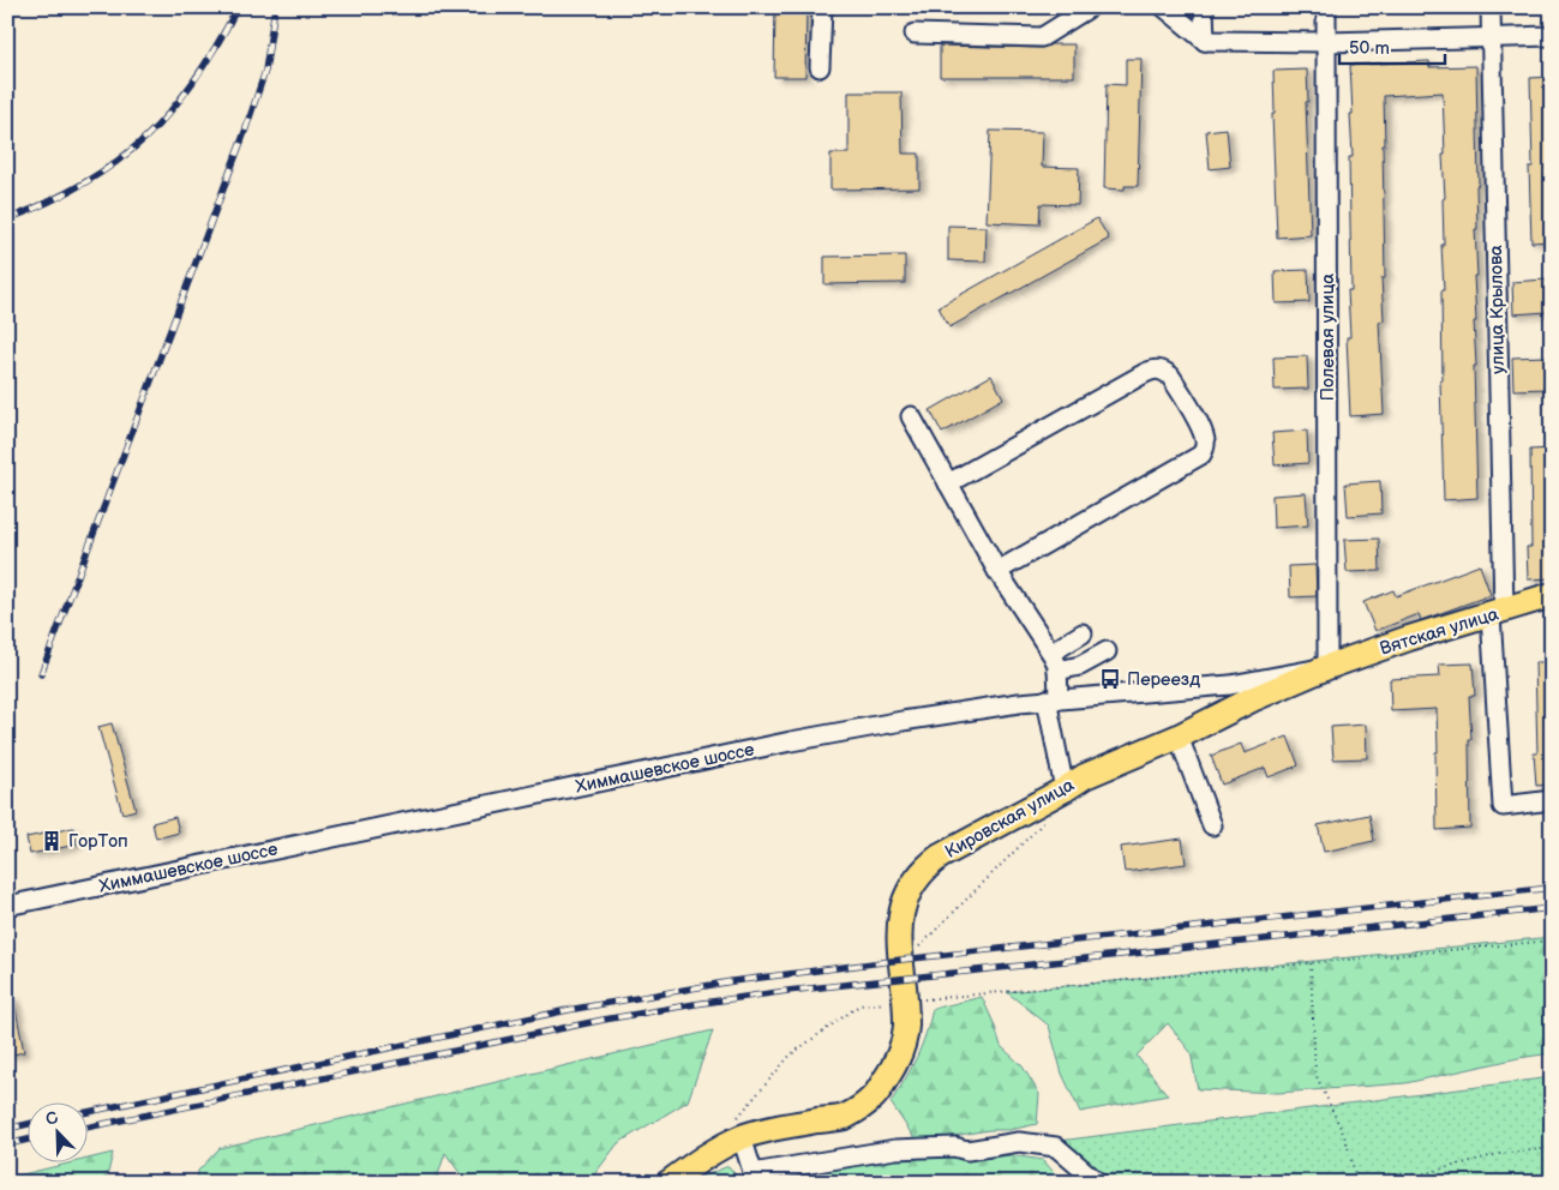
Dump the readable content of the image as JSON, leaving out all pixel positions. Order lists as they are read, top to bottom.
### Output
{
  "streets": {
    "main road": ["Вятская улица", "Кировская улица"],
    "street": ["улица Крылова", "Полевая улица", "Химмашевское шоссе"]
  },
  "crossings": [
    ["улица Крылова", "Вятская улица"],
    ["Полевая улица", "Вятская улица"],
    ["Полевая улица", "Химмашевское шоссе"],
    ["Полевая улица", "Кировская улица"],
    ["Вятская улица", "Химмашевское шоссе"],
    ["Вятская улица", "Кировская улица"],
    ["Химмашевское шоссе", "Кировская улица"]
  ],
  "places": {
    "bus stop": ["Переезд"],
    "building": ["ГорТоп"]
  },
  "scale_bar": "50 m",
  "north": "top left"
}
